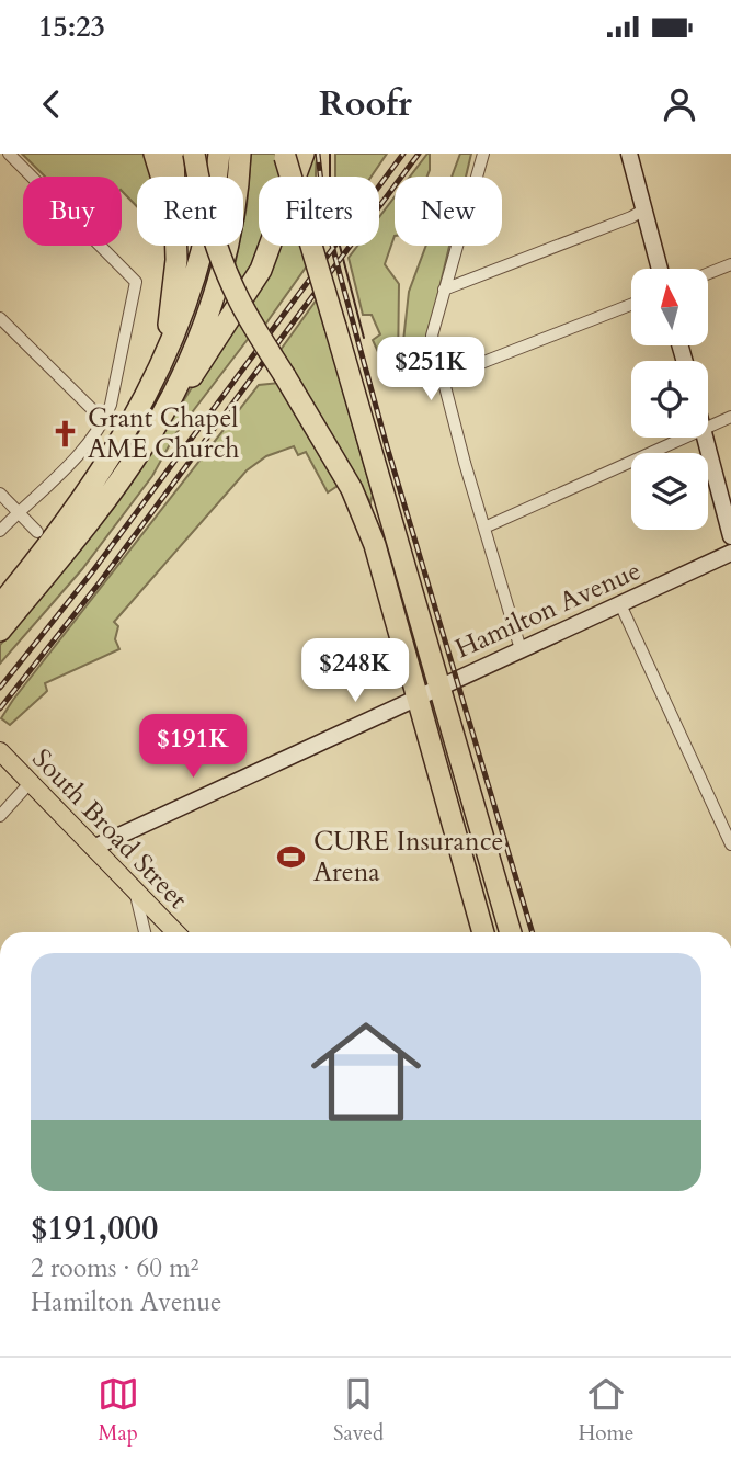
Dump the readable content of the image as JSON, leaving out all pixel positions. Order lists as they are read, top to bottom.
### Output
{
  "streets": {
    "main road": ["Hamilton Avenue", "South Broad Street"]
  },
  "crossings": [
    ["Hamilton Avenue", "South Broad Street"]
  ],
  "places": {
    "church": ["Grant Chapel AME Church"],
    "sports": ["CURE Insurance Arena"]
  },
  "north": "top",
  "page": {
    "status": "15:23",
    "header": "Roofr",
    "chip": [
      "Buy",
      "Rent",
      "Filters",
      "New"
    ],
    "price": ["$251K", "$248K", "$191K"],
    "list": [
      {
        "name": "$191,000",
        "note": "2 rooms · 60 m² · Hamilton Avenue"
      }
    ],
    "tabs": ["Map", "Saved", "Home"]
  }
}
